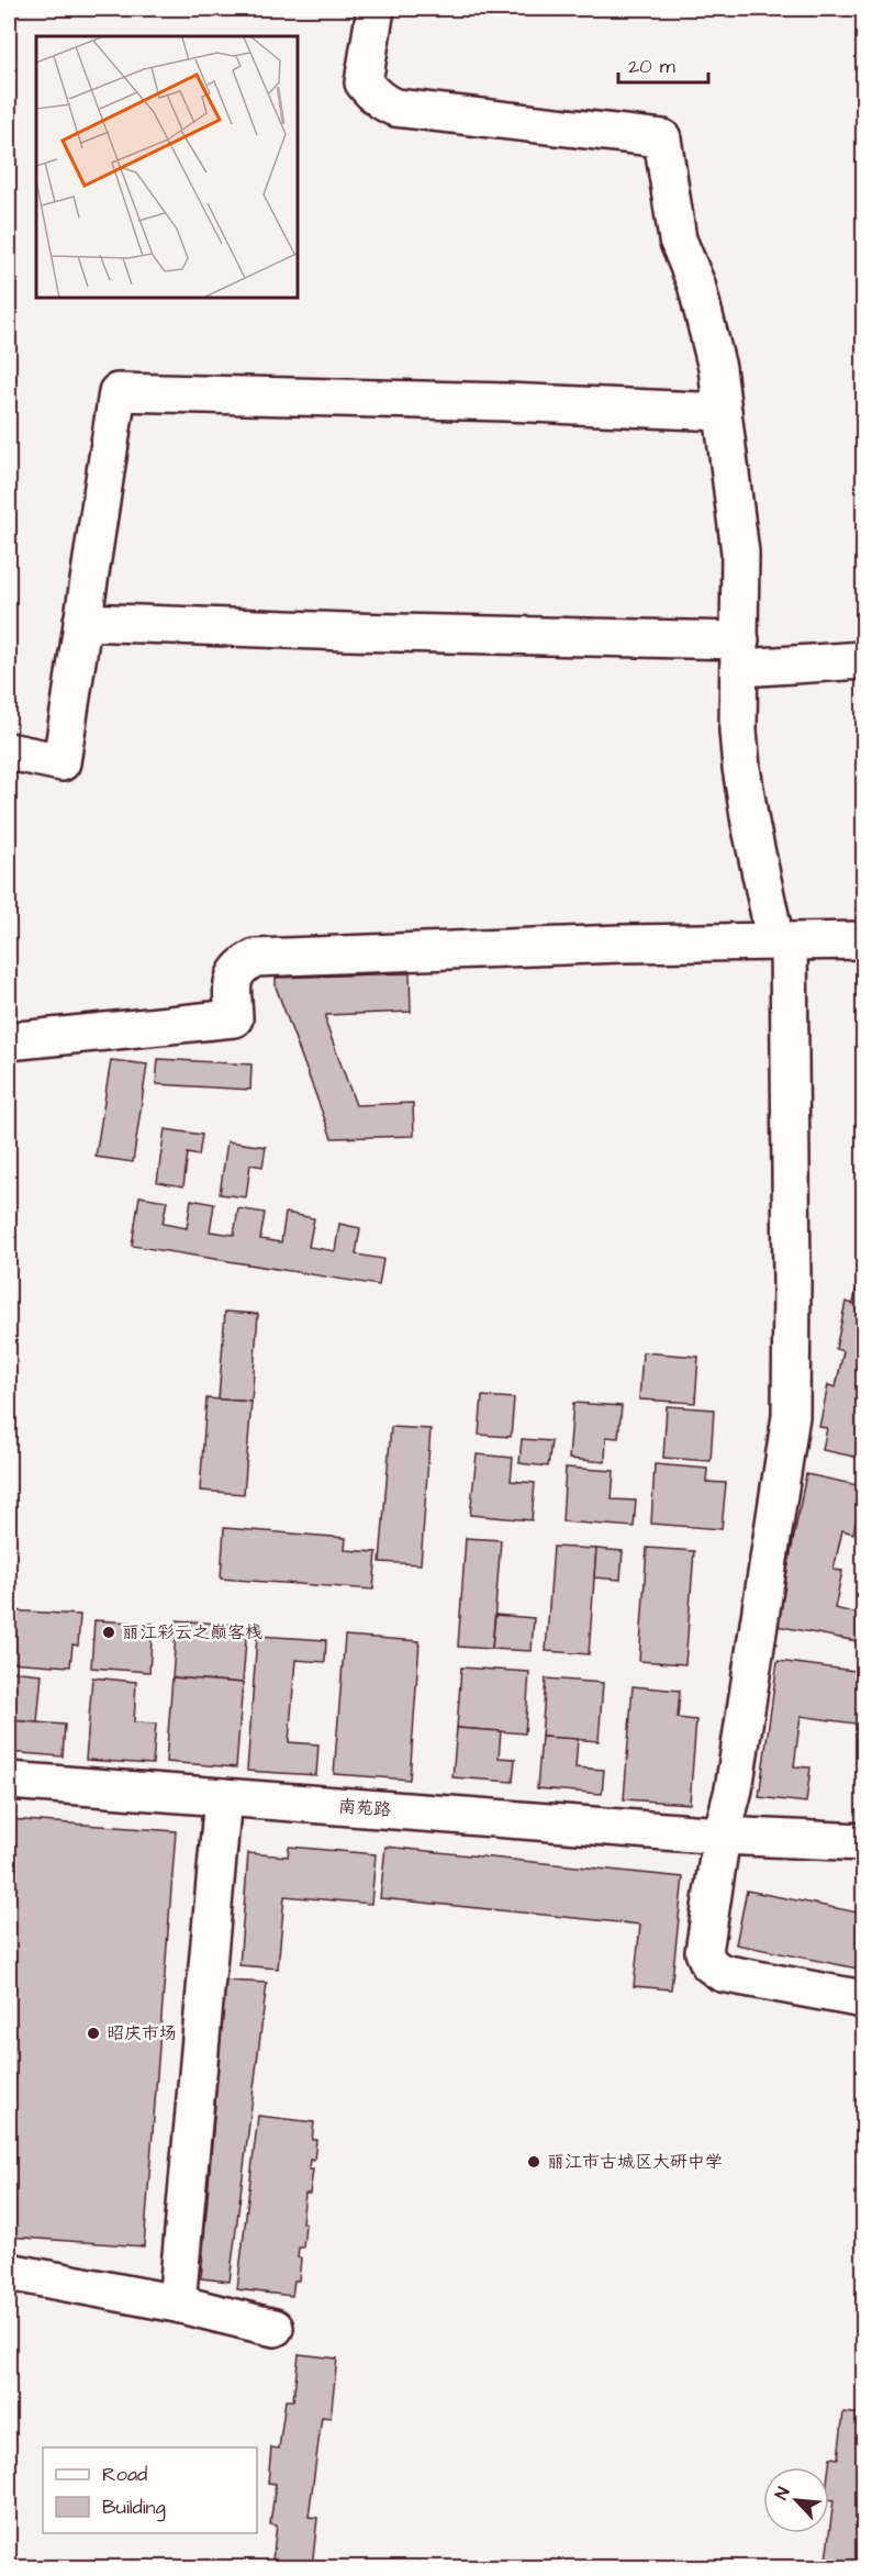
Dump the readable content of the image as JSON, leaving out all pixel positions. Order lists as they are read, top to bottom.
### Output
{
  "streets": {
    "street": ["南苑路"]
  },
  "places": ["丽江彩云之巅客栈", "昭庆市场", "丽江市古城区大研中学"],
  "legend": ["Road", "Building"],
  "scale_bar": "20 m",
  "north": "top left"
}
